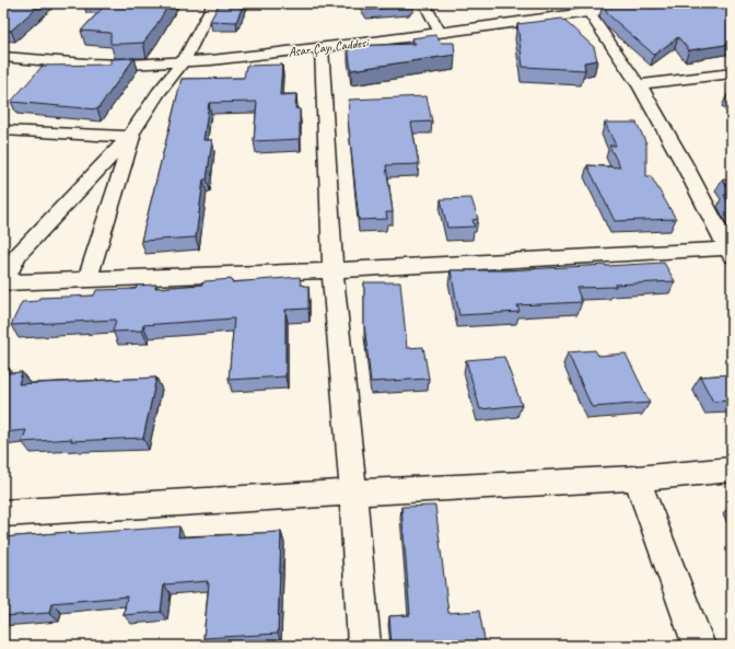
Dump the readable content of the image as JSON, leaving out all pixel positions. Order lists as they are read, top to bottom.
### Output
{
  "streets": {
    "street": ["Asar Çayı Caddesi"]
  }
}
